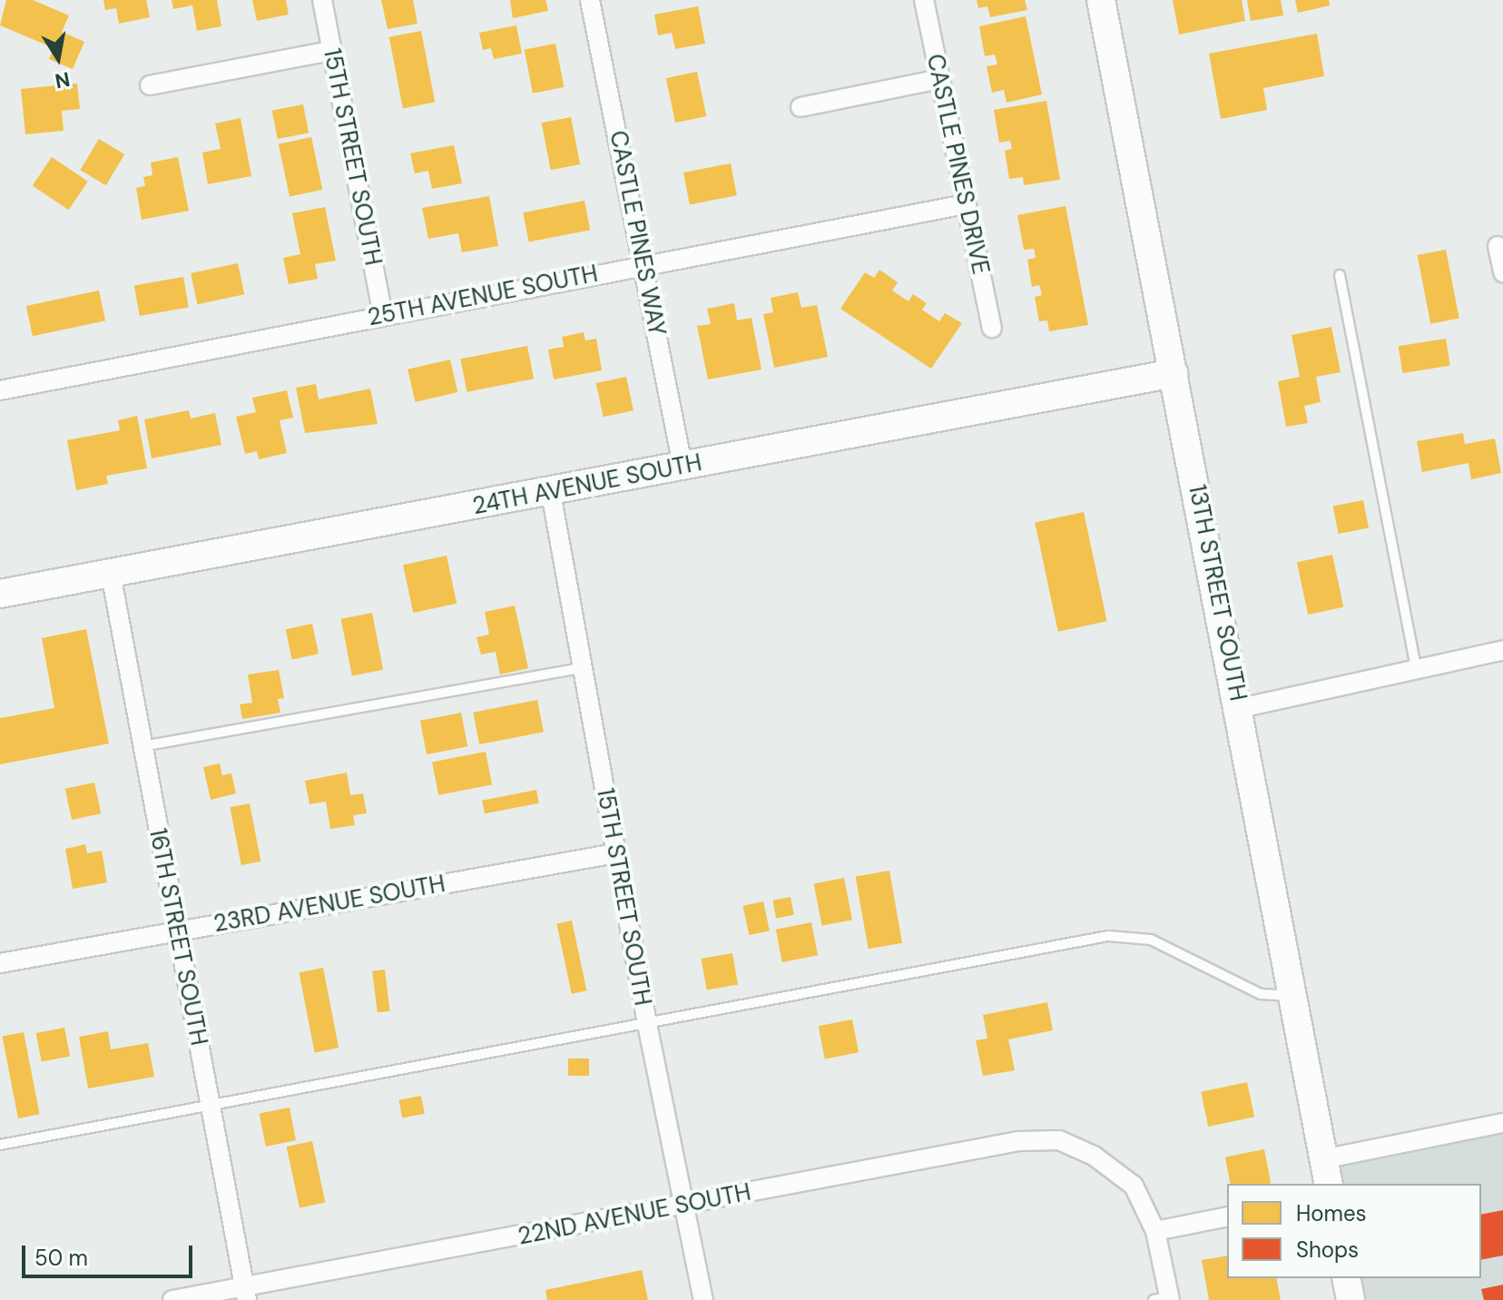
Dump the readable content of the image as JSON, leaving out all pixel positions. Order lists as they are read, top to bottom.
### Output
{
  "streets": {
    "street": [
      "15TH STREET SOUTH",
      "CASTLE PINES DRIVE",
      "CASTLE PINES WAY",
      "25TH AVENUE SOUTH",
      "24TH AVENUE SOUTH",
      "13TH STREET SOUTH",
      "23RD AVENUE SOUTH",
      "16TH STREET SOUTH",
      "22ND AVENUE SOUTH"
    ]
  },
  "crossings": [
    ["15TH STREET SOUTH", "25TH AVENUE SOUTH"],
    ["15TH STREET SOUTH", "24TH AVENUE SOUTH"],
    ["15TH STREET SOUTH", "23RD AVENUE SOUTH"],
    ["15TH STREET SOUTH", "22ND AVENUE SOUTH"],
    ["CASTLE PINES DRIVE", "25TH AVENUE SOUTH"],
    ["CASTLE PINES WAY", "25TH AVENUE SOUTH"],
    ["CASTLE PINES WAY", "24TH AVENUE SOUTH"],
    ["24TH AVENUE SOUTH", "13TH STREET SOUTH"],
    ["24TH AVENUE SOUTH", "16TH STREET SOUTH"],
    ["23RD AVENUE SOUTH", "16TH STREET SOUTH"],
    ["16TH STREET SOUTH", "22ND AVENUE SOUTH"]
  ],
  "legend": ["Homes", "Shops"],
  "scale_bar": "50 m",
  "north": "bottom"
}
